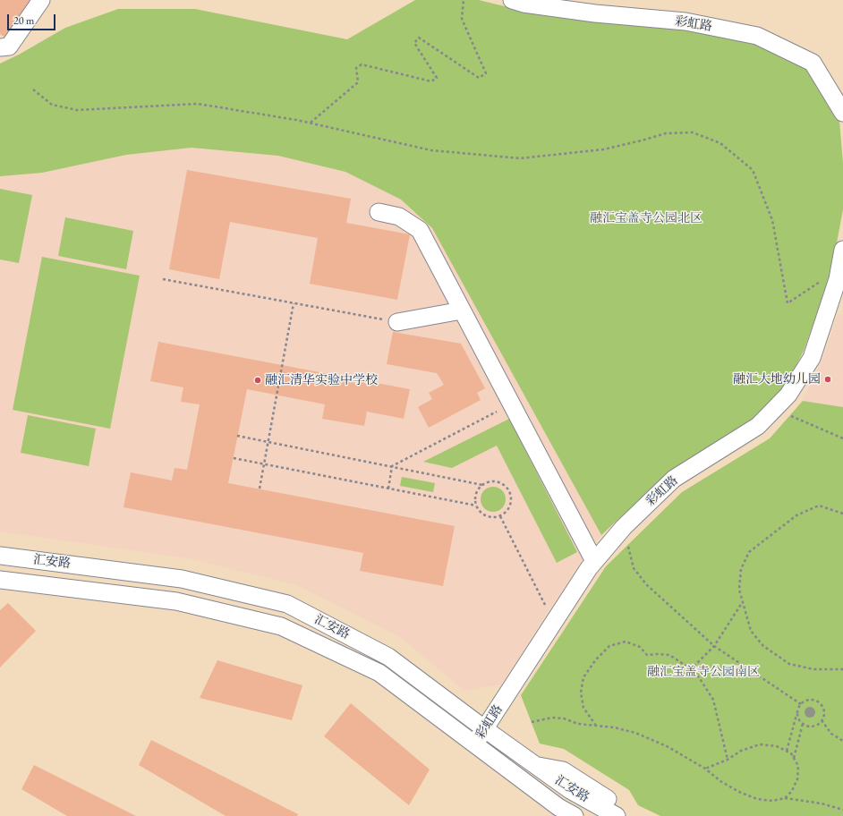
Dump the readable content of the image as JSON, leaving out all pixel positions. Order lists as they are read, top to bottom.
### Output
{
  "streets": {
    "street": ["彩虹路", "汇安路"]
  },
  "crossings": [
    ["彩虹路", "汇安路"]
  ],
  "parks": ["融汇宝盖寺公园北区", "融汇宝盖寺公园南区"],
  "places": ["融汇大地幼儿园", "融汇清华实验中学校"],
  "scale_bar": "20 m"
}
